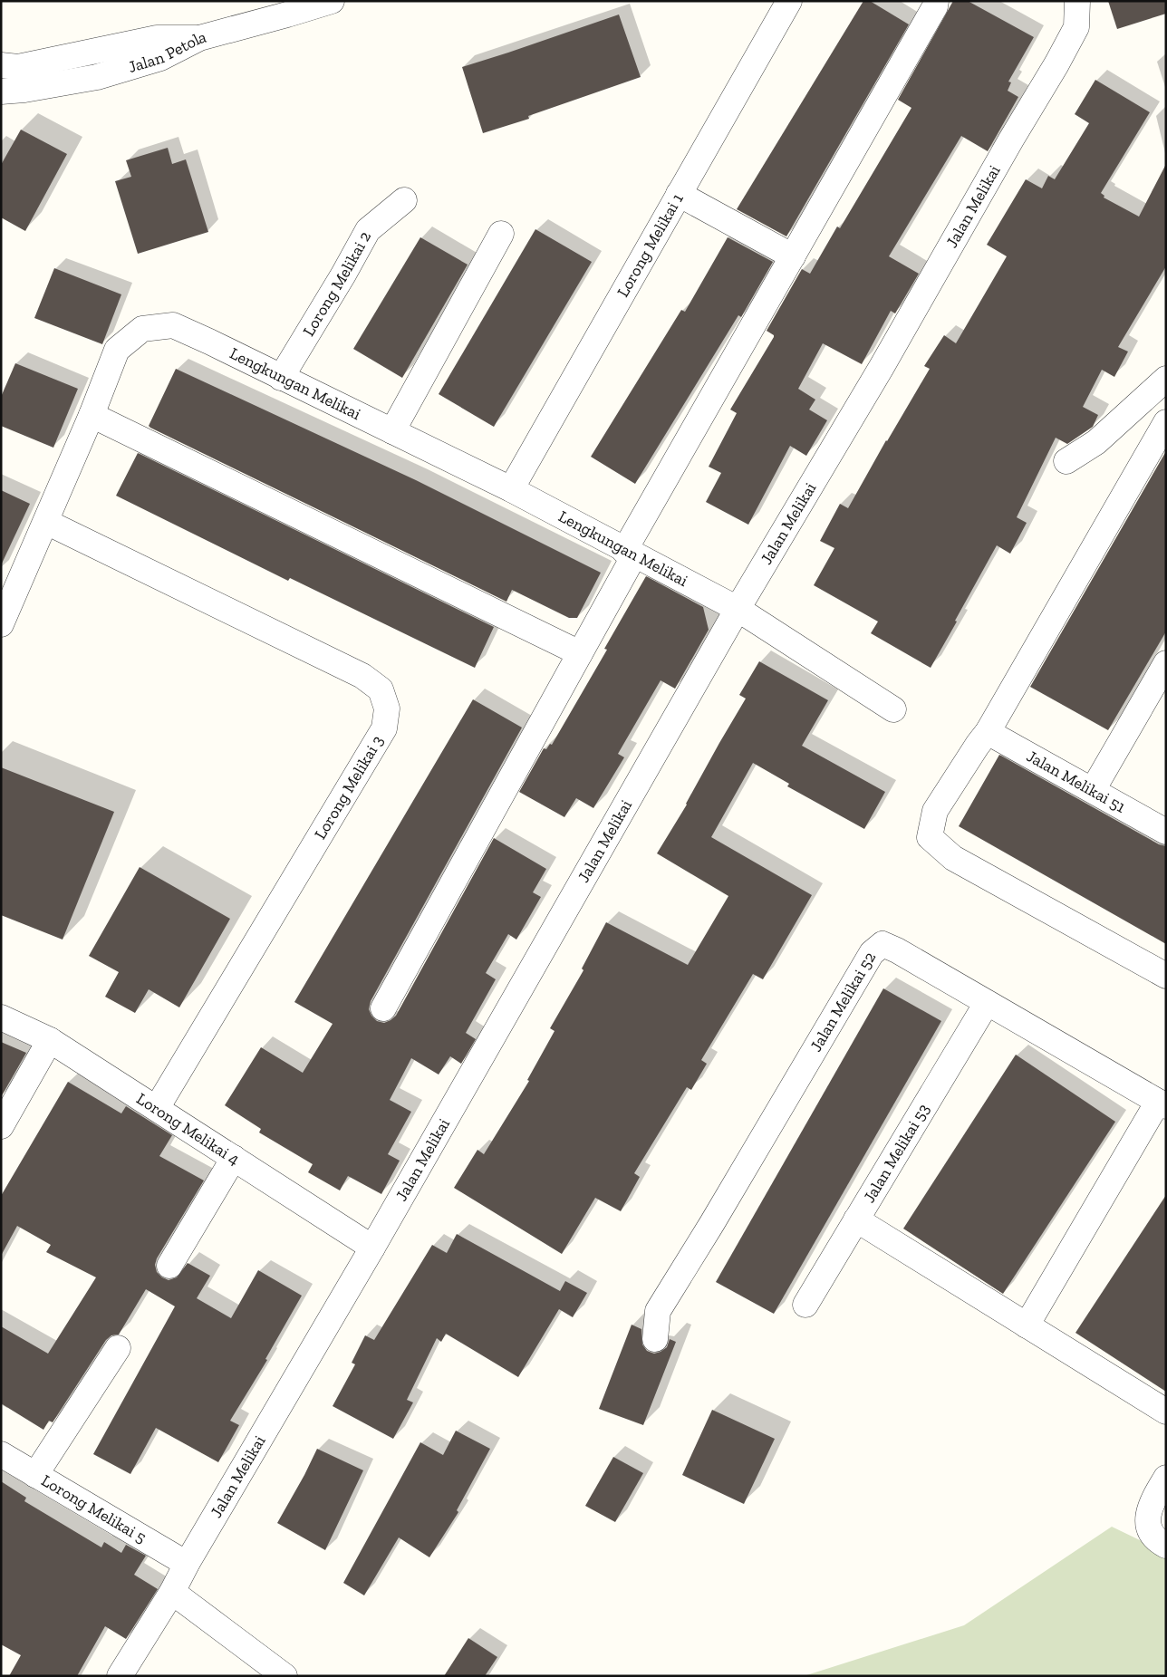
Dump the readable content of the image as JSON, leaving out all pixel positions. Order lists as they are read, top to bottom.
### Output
{
  "streets": {
    "street": [
      "Jalan Petola",
      "Jalan Melikai",
      "Lorong Melikai 1",
      "Lorong Melikai 2",
      "Lengkungan Melikai",
      "Jalan Melikai 51",
      "Lorong Melikai 3",
      "Jalan Melikai 52",
      "Lorong Melikai 4",
      "Jalan Melikai 53",
      "Lorong Melikai 5"
    ]
  },
  "crossings": [
    ["Jalan Melikai", "Lengkungan Melikai"],
    ["Jalan Melikai", "Lorong Melikai 4"],
    ["Jalan Melikai", "Lorong Melikai 5"],
    ["Lorong Melikai 1", "Lengkungan Melikai"],
    ["Lorong Melikai 2", "Lengkungan Melikai"],
    ["Lengkungan Melikai", "Lorong Melikai 3"],
    ["Lorong Melikai 3", "Lorong Melikai 4"],
    ["Jalan Melikai 52", "Jalan Melikai 53"]
  ]
}
